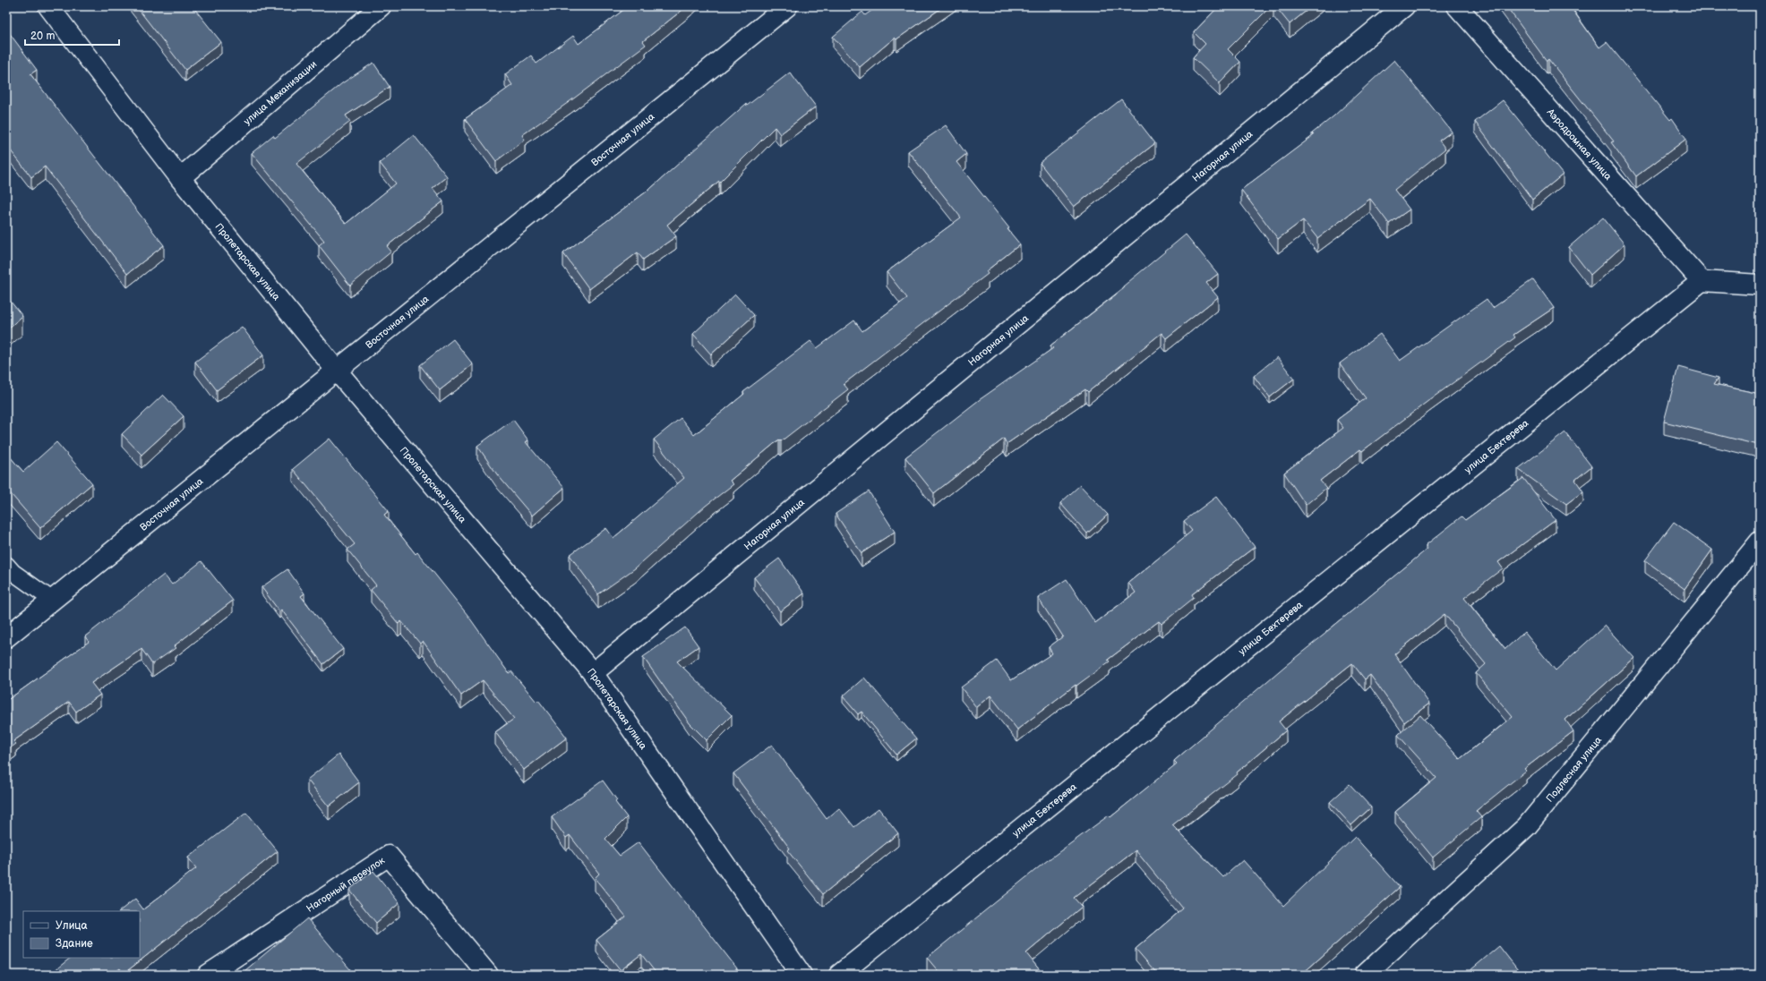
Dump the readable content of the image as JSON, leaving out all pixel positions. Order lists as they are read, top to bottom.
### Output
{
  "streets": {
    "street": [
      "улица Механизации",
      "Восточная улица",
      "Аэродромная улица",
      "Нагорная улица",
      "Пролетарская улица",
      "улица Бехтерева",
      "Подлесная улица",
      "Нагорный переулок"
    ]
  },
  "crossings": [
    ["улица Механизации", "Пролетарская улица"],
    ["Восточная улица", "Пролетарская улица"],
    ["Аэродромная улица", "улица Бехтерева"],
    ["Нагорная улица", "Пролетарская улица"]
  ],
  "legend": ["Улица", "Здание"],
  "scale_bar": "20 m"
}
